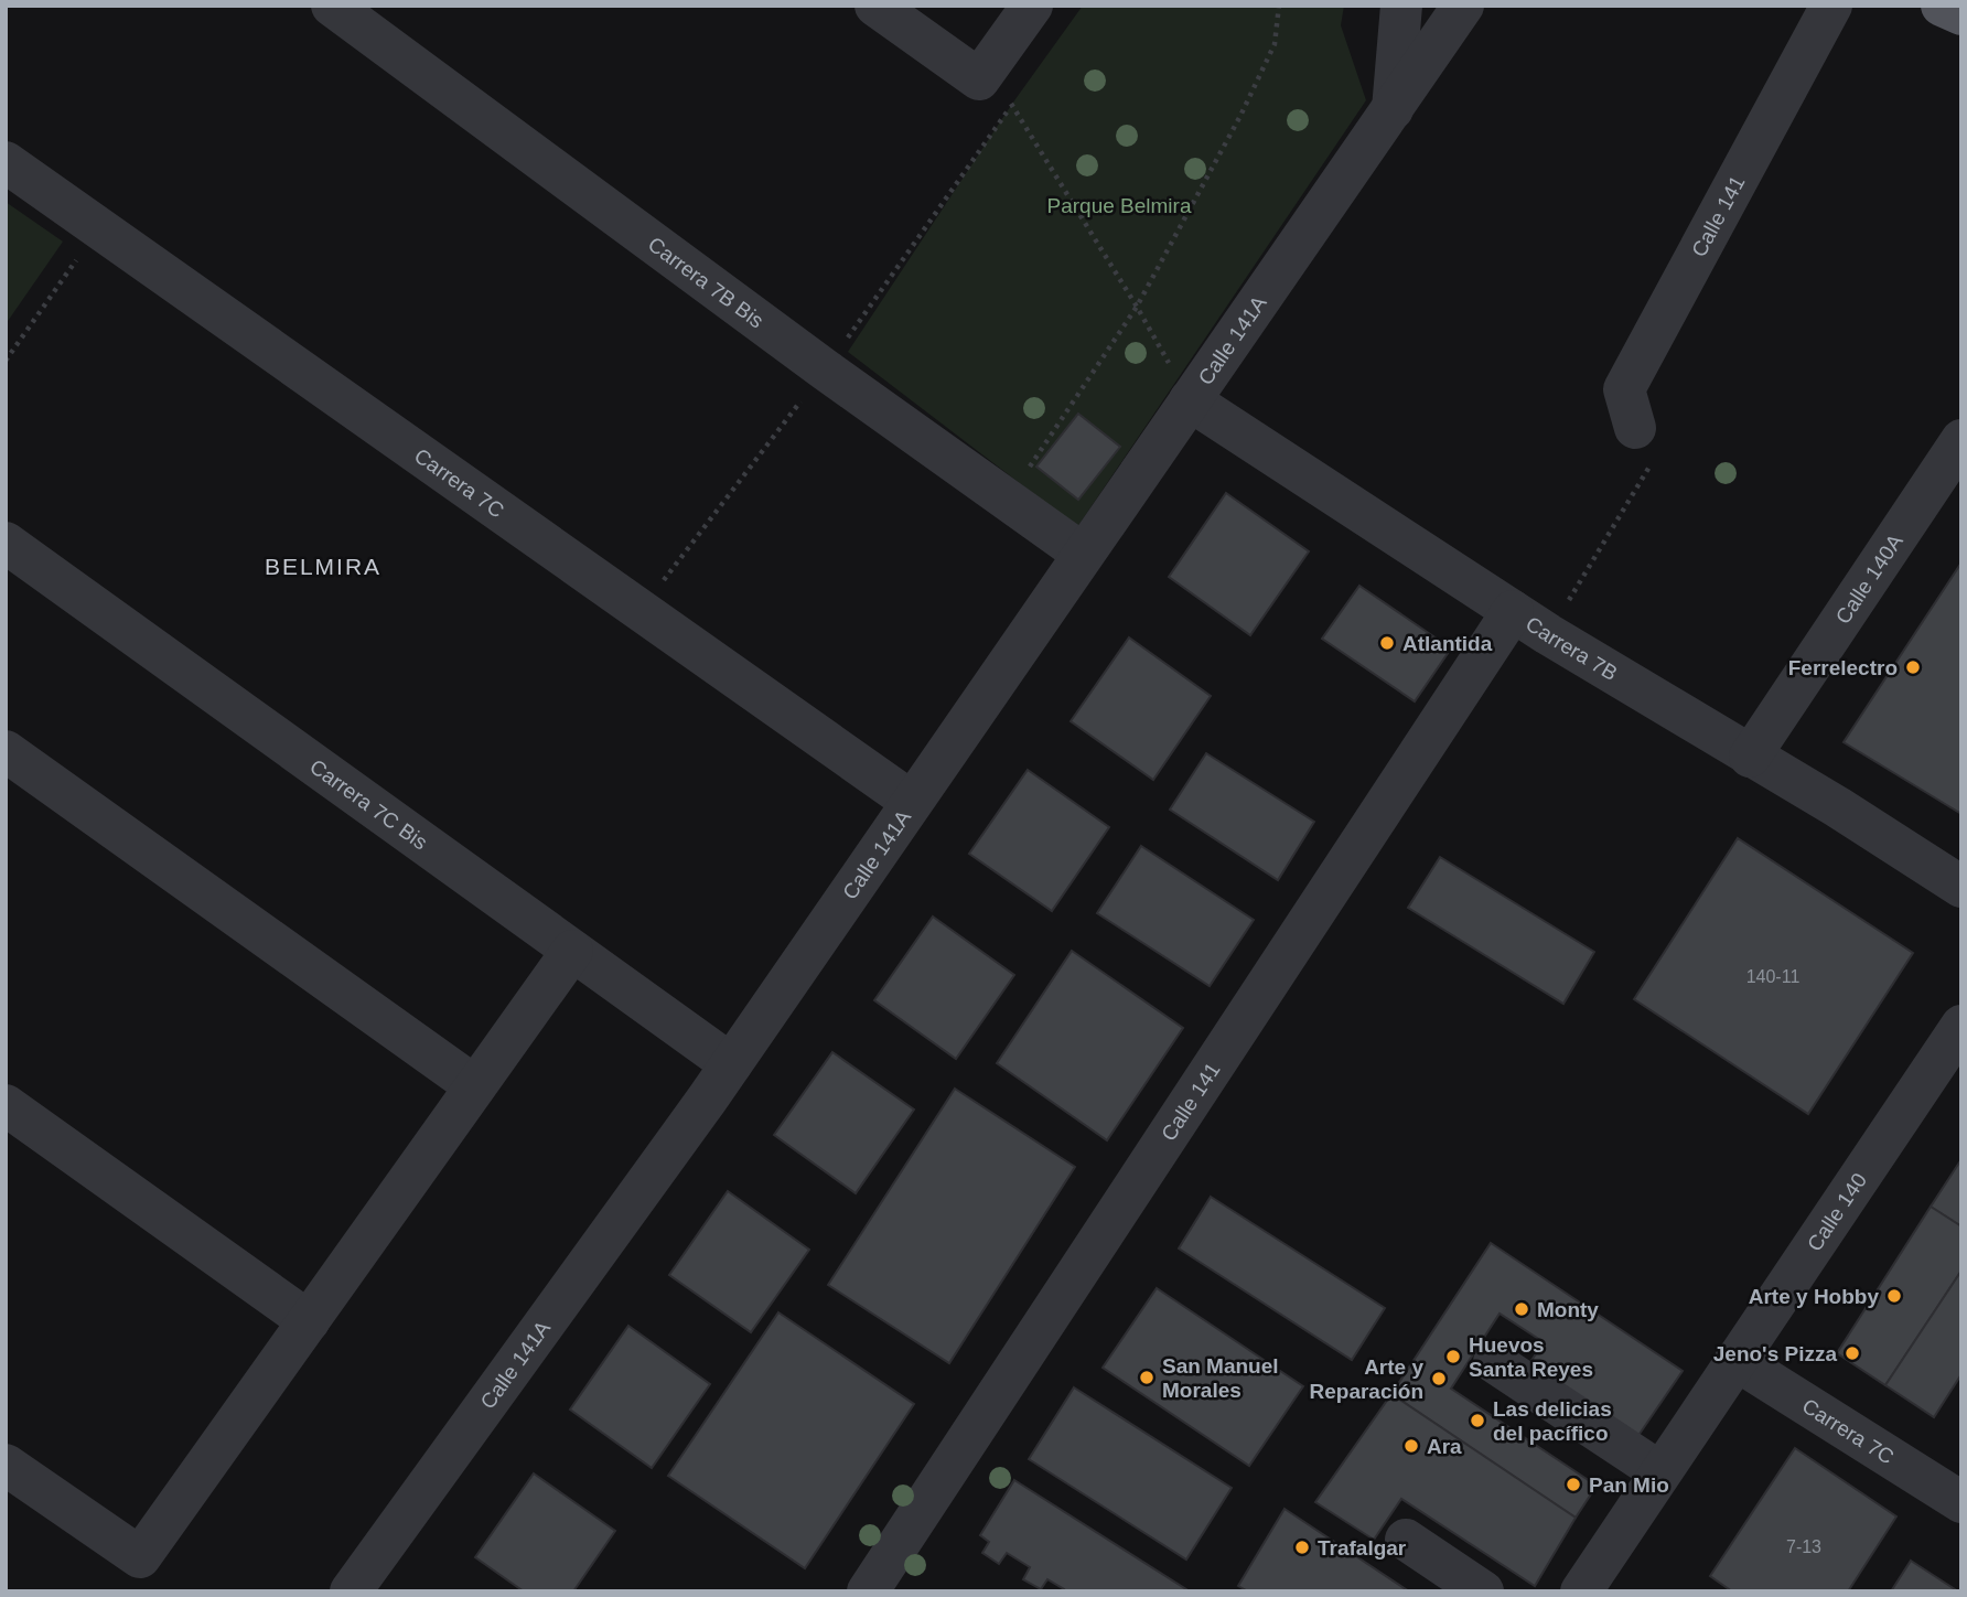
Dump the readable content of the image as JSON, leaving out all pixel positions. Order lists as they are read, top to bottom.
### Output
{
  "streets": {
    "street": [
      "Calle 141",
      "Carrera 7B Bis",
      "Calle 141A",
      "Carrera 7C",
      "Calle 140A",
      "Carrera 7B",
      "Carrera 7C Bis",
      "Calle 140"
    ]
  },
  "crossings": [
    ["Calle 141", "Carrera 7B"],
    ["Carrera 7B Bis", "Calle 141A"],
    ["Calle 141A", "Carrera 7C"],
    ["Calle 141A", "Carrera 7B"],
    ["Calle 141A", "Carrera 7C Bis"],
    ["Carrera 7C", "Calle 140"],
    ["Calle 140A", "Carrera 7B"]
  ],
  "districts": ["BELMIRA"],
  "parks": ["Parque Belmira"],
  "places": [
    "Atlantida",
    "Ferrelectro",
    "Arte y Hobby",
    "Monty",
    "Jeno's Pizza",
    "Huevos Santa Reyes",
    "San Manuel Morales",
    "Arte y Reparación",
    "Las delicias del pacífico",
    "Ara",
    "Pan Mio",
    "Trafalgar"
  ],
  "house_numbers": ["140-11", "7-13"]
}
